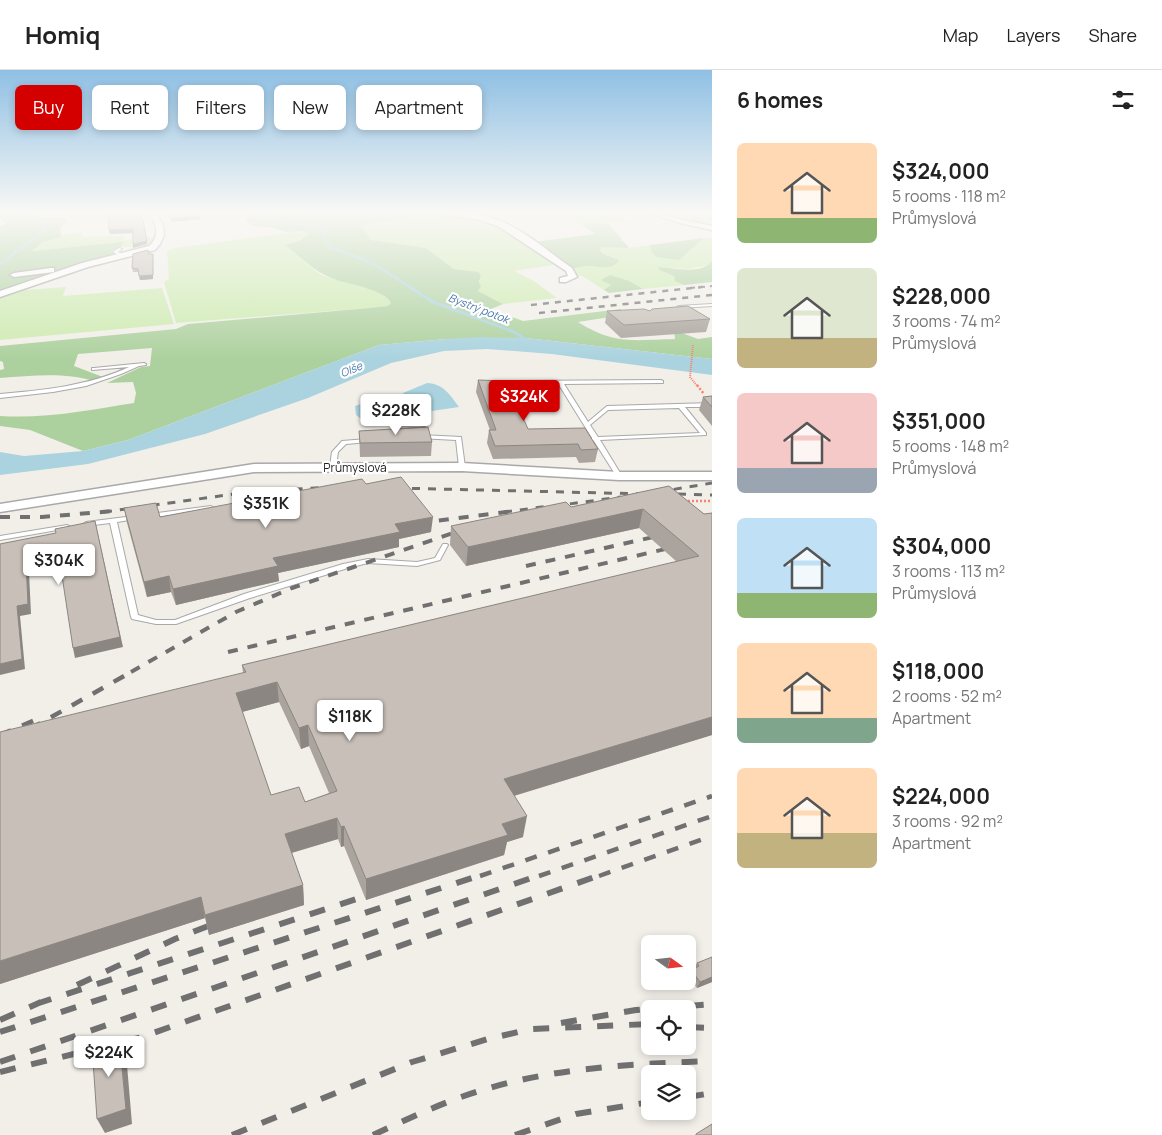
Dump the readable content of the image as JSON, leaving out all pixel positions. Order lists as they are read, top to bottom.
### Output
{
  "streets": {
    "street": ["Průmyslová"]
  },
  "water": ["Bystrý potok", "Olše"],
  "north": "right",
  "page": {
    "header": "Homiq",
    "nav": ["Map", "Layers", "Share"],
    "heading": "6 homes",
    "chip": [
      "Buy",
      "Rent",
      "Filters",
      "New",
      "Apartment"
    ],
    "list": [
      {
        "name": "$324,000",
        "note": "5 rooms · 118 m² · Průmyslová"
      },
      {
        "name": "$228,000",
        "note": "3 rooms · 74 m² · Průmyslová"
      },
      {
        "name": "$351,000",
        "note": "5 rooms · 148 m² · Průmyslová"
      },
      {
        "name": "$304,000",
        "note": "3 rooms · 113 m² · Průmyslová"
      },
      {
        "name": "$118,000",
        "note": "2 rooms · 52 m² · Apartment"
      },
      {
        "name": "$224,000",
        "note": "3 rooms · 92 m² · Apartment"
      }
    ],
    "price": [
      "$324K",
      "$228K",
      "$351K",
      "$304K",
      "$118K",
      "$224K"
    ]
  }
}
